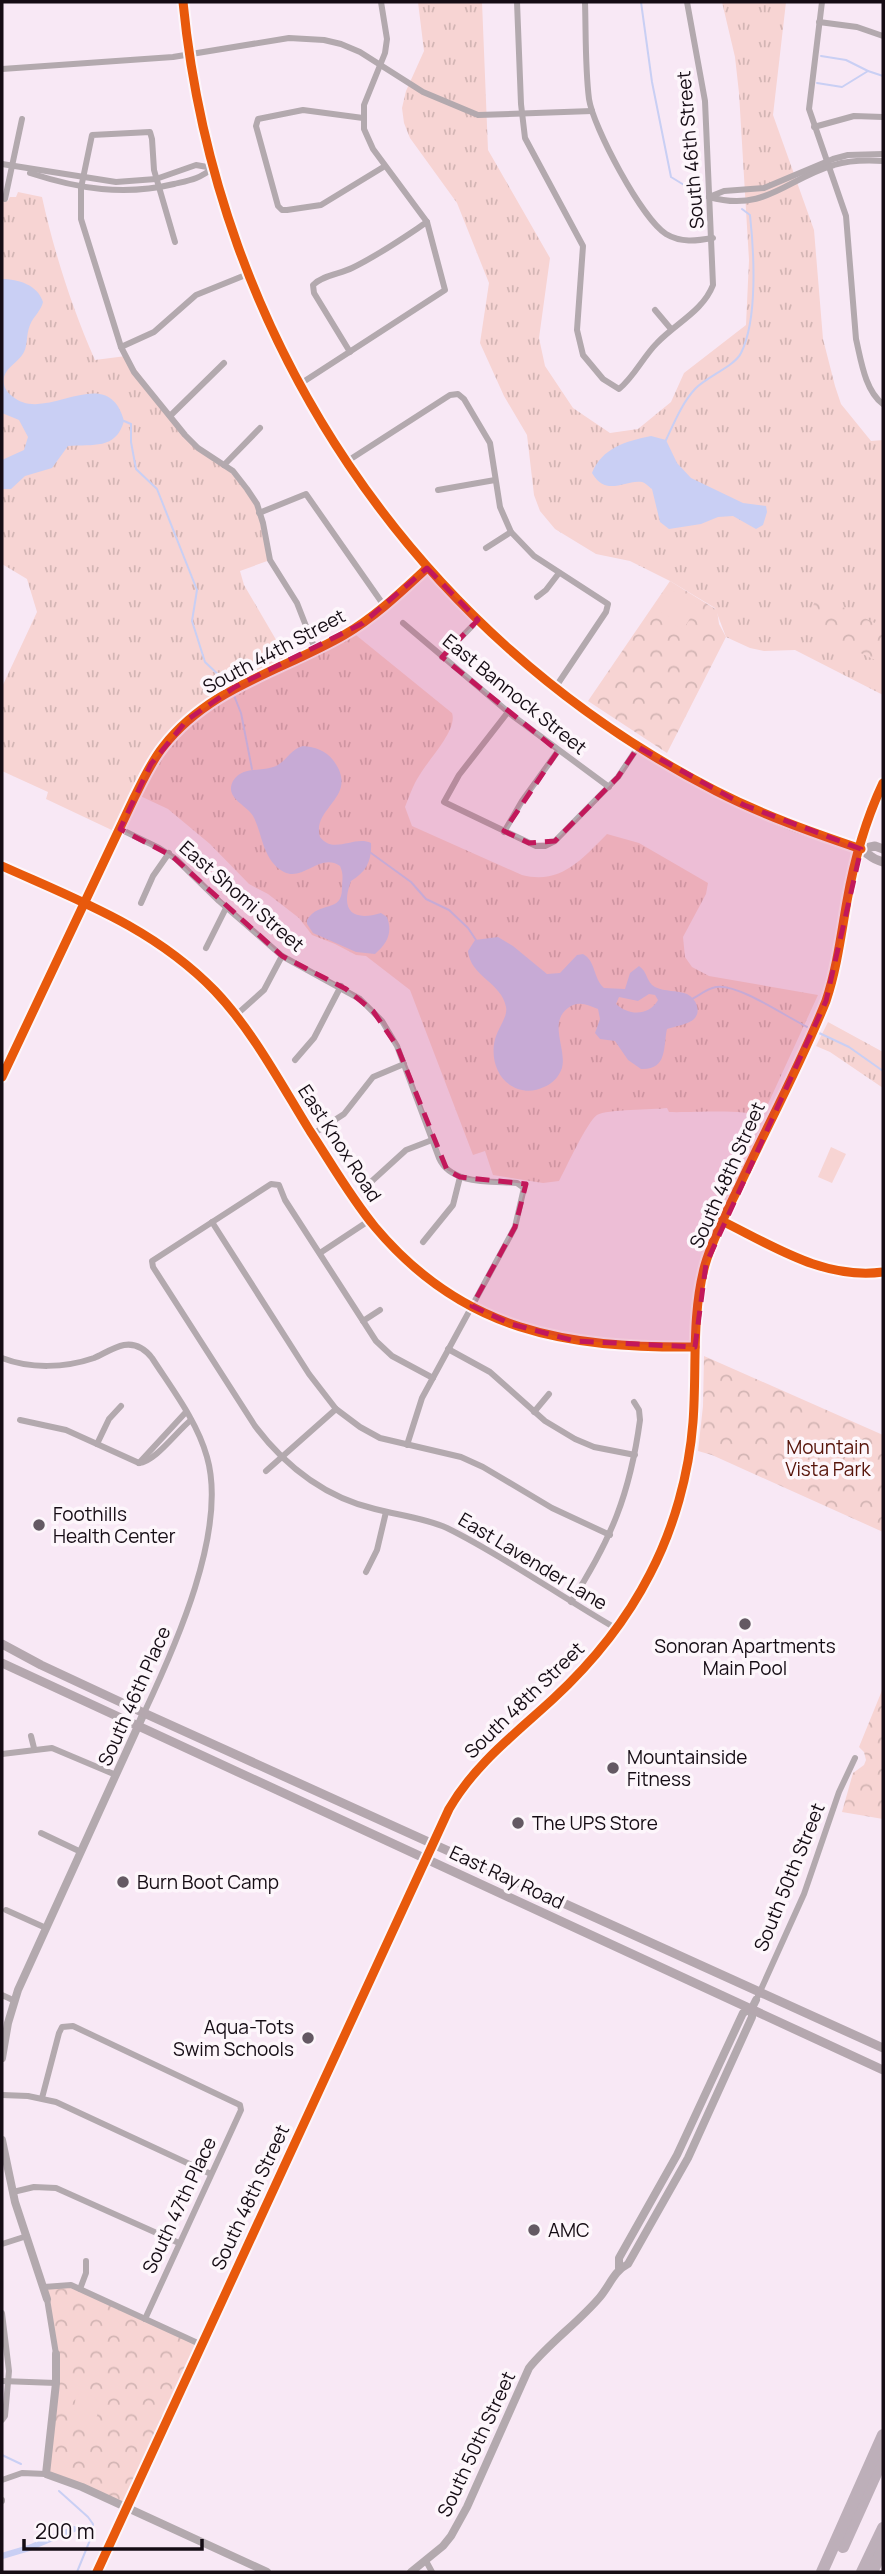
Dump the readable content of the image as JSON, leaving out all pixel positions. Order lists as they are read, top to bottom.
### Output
{
  "streets": {
    "main road": ["South 48th Street", "East Ray Road"],
    "street": [
      "South 46th Street",
      "South 44th Street",
      "East Bannock Street",
      "East Shomi Street",
      "East Knox Road",
      "East Lavender Lane",
      "South 46th Place",
      "South 50th Street",
      "South 47th Place"
    ]
  },
  "crossings": [
    ["South 44th Street", "East Shomi Street"],
    ["South 44th Street", "East Knox Road"],
    ["East Knox Road", "South 48th Street"],
    ["South 48th Street", "East Lavender Lane"],
    ["South 48th Street", "East Ray Road"],
    ["South 46th Place", "East Ray Road"],
    ["East Ray Road", "South 50th Street"]
  ],
  "parks": ["Mountain Vista Park"],
  "places": [
    "Foothills Health Center",
    "Sonoran Apartments Main Pool",
    "Mountainside Fitness",
    "The UPS Store",
    "Burn Boot Camp",
    "Aqua-Tots Swim Schools",
    "AMC"
  ],
  "scale_bar": "200 m"
}
